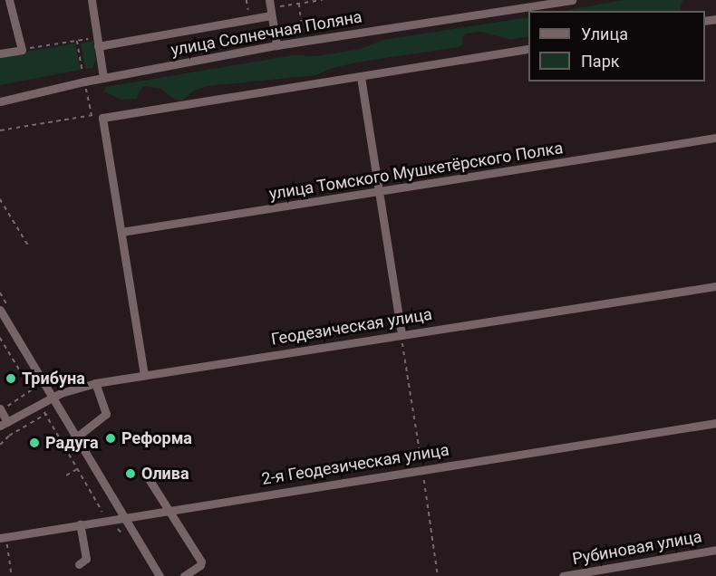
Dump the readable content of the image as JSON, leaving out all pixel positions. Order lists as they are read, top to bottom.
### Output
{
  "streets": {
    "street": [
      "улица Солнечная Поляна",
      "улица Томского Мушкетёрского Полка",
      "Геодезическая улица",
      "2-я Геодезическая улица",
      "Рубиновая улица"
    ]
  },
  "places": [
    "Трибуна",
    "Реформа",
    "Радуга",
    "Олива"
  ],
  "legend": ["Улица", "Парк"]
}
